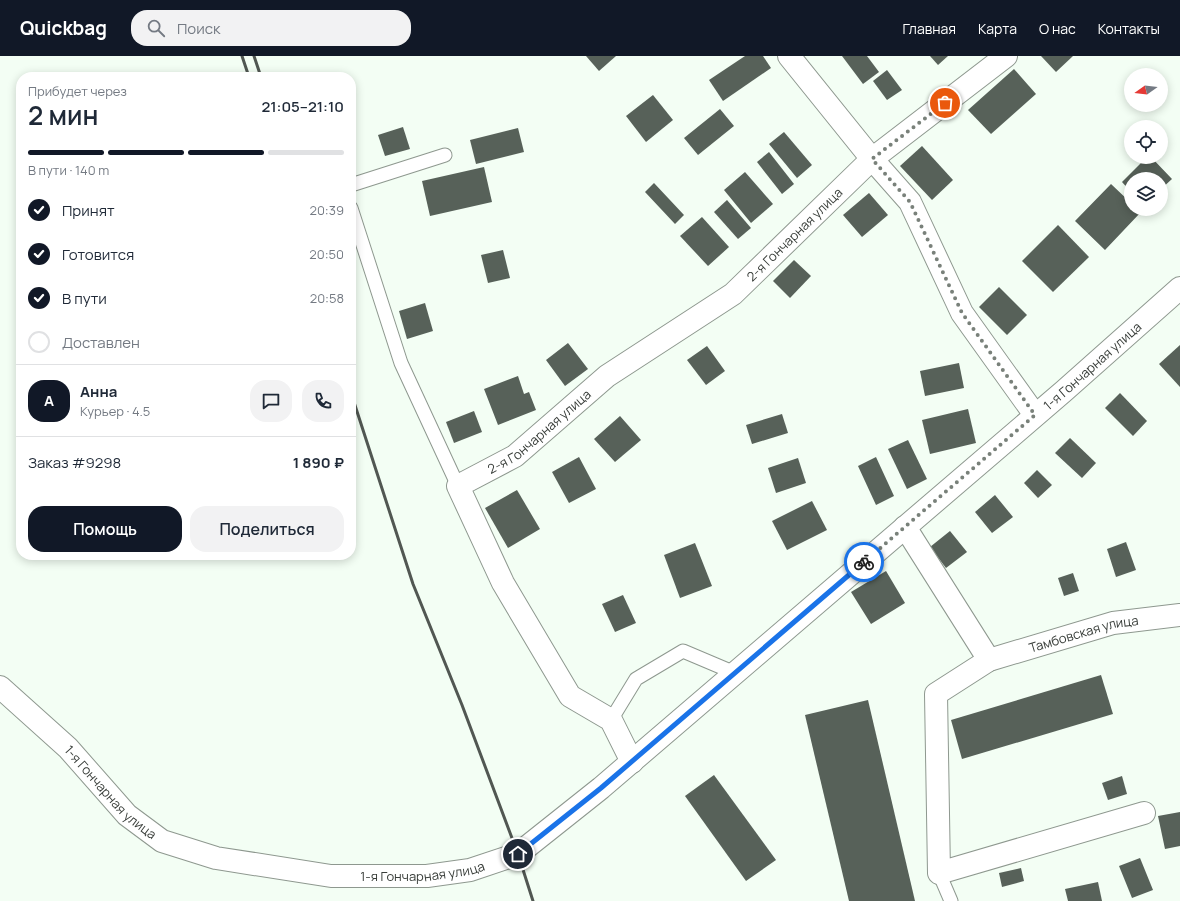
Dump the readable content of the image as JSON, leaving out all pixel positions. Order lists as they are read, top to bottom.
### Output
{
  "streets": {
    "street": ["2-я Гончарная улица", "1-я Гончарная улица", "Тамбовская улица"]
  },
  "north": "left",
  "page": {
    "header": "Quickbag",
    "search": "Поиск",
    "nav": [
      "Главная",
      "Карта",
      "О нас",
      "Контакты"
    ],
    "heading": ["2 мин", "Прибудет через", "21:05–21:10"],
    "panel": [
      "Анна",
      "Курьер · 4.5",
      "Заказ #9298",
      "1 890 ₽"
    ],
    "bar": "В пути · 140 m",
    "list": [
      ["Принят", "20:39"],
      ["Готовится", "20:50"],
      ["В пути", "20:58"],
      "Доставлен"
    ],
    "round": "А",
    "buttons": ["Помощь", "Поделиться"]
  }
}
